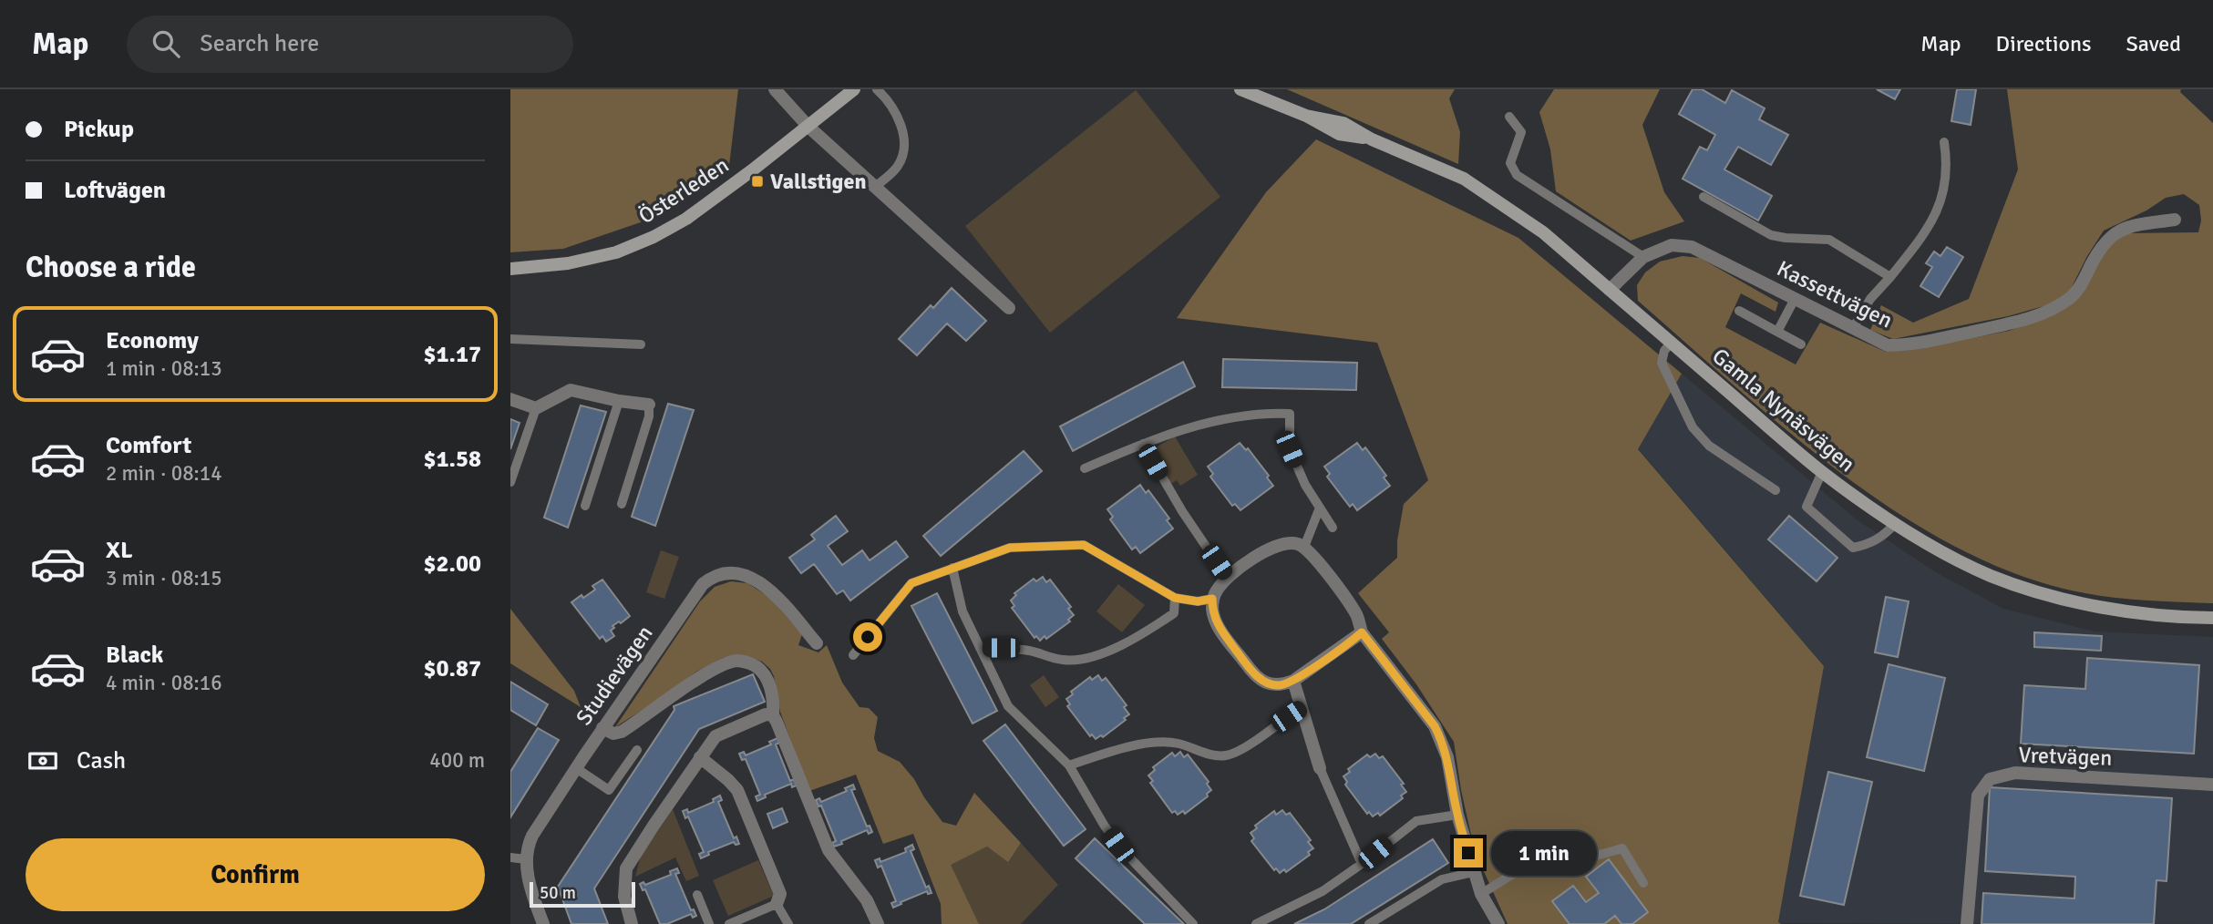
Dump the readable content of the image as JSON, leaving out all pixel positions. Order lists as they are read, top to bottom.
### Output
{
  "streets": {
    "street": [
      "Österleden",
      "Kassettvägen",
      "Gamla Nynäsvägen",
      "Studievägen",
      "Vretvägen"
    ]
  },
  "crossings": [
    ["Kassettvägen", "Gamla Nynäsvägen"]
  ],
  "places": {
    "transit": ["Vallstigen"]
  },
  "scale_bar": "50 m",
  "page": {
    "header": "Map",
    "search": "Search here",
    "nav": ["Map", "Directions", "Saved"],
    "banner": ["Pickup", "Loftvägen"],
    "heading": "Choose a ride",
    "list": [
      {
        "name": "Economy",
        "note": "1 min · 08:13",
        "value": "$1.17"
      },
      {
        "name": "Comfort",
        "note": "2 min · 08:14",
        "value": "$1.58"
      },
      {
        "name": "XL",
        "note": "3 min · 08:15",
        "value": "$2.00"
      },
      {
        "name": "Black",
        "note": "4 min · 08:16",
        "value": "$0.87"
      }
    ],
    "pay": ["Cash", "400 m"],
    "buttons": "Confirm",
    "bubble": "1 min",
    "scale": "50 m"
  }
}
